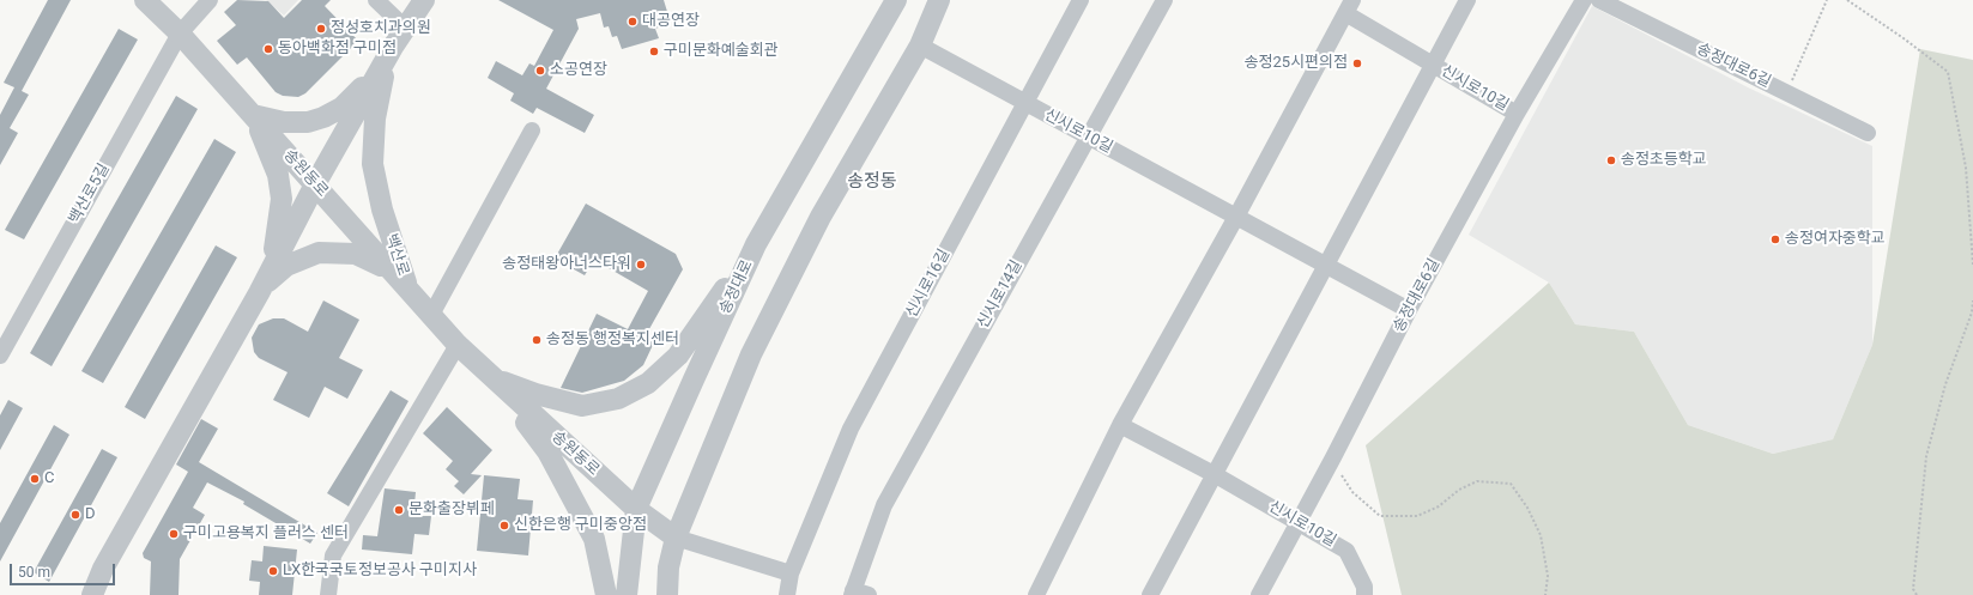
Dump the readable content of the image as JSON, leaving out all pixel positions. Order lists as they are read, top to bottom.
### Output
{
  "streets": {
    "street": [
      "송정대로6길",
      "신시로10길",
      "송원동로",
      "백산로5길",
      "백산로",
      "신시로16길",
      "송정대로",
      "신시로14길"
    ]
  },
  "crossings": [
    ["송정대로6길", "신시로10길"],
    ["신시로10길", "신시로16길"],
    ["신시로10길", "신시로14길"],
    ["송원동로", "백산로5길"],
    ["송원동로", "백산로"],
    ["송원동로", "송정대로"]
  ],
  "districts": ["송정동"],
  "places": [
    "대공연장",
    "정성호치과의원",
    "동아백화점 구미점",
    "구미문화예술회관",
    "송정25시편의점",
    "소공연장",
    "송정초등학교",
    "송정여자중학교",
    "송정태왕아너스타워",
    "송정동 행정복지센터",
    "C",
    "문화출장뷔페",
    "D",
    "신한은행 구미중앙점",
    "구미고용복지 플러스 센터",
    "LX한국국토정보공사 구미지사"
  ],
  "scale_bar": "50 m"
}
